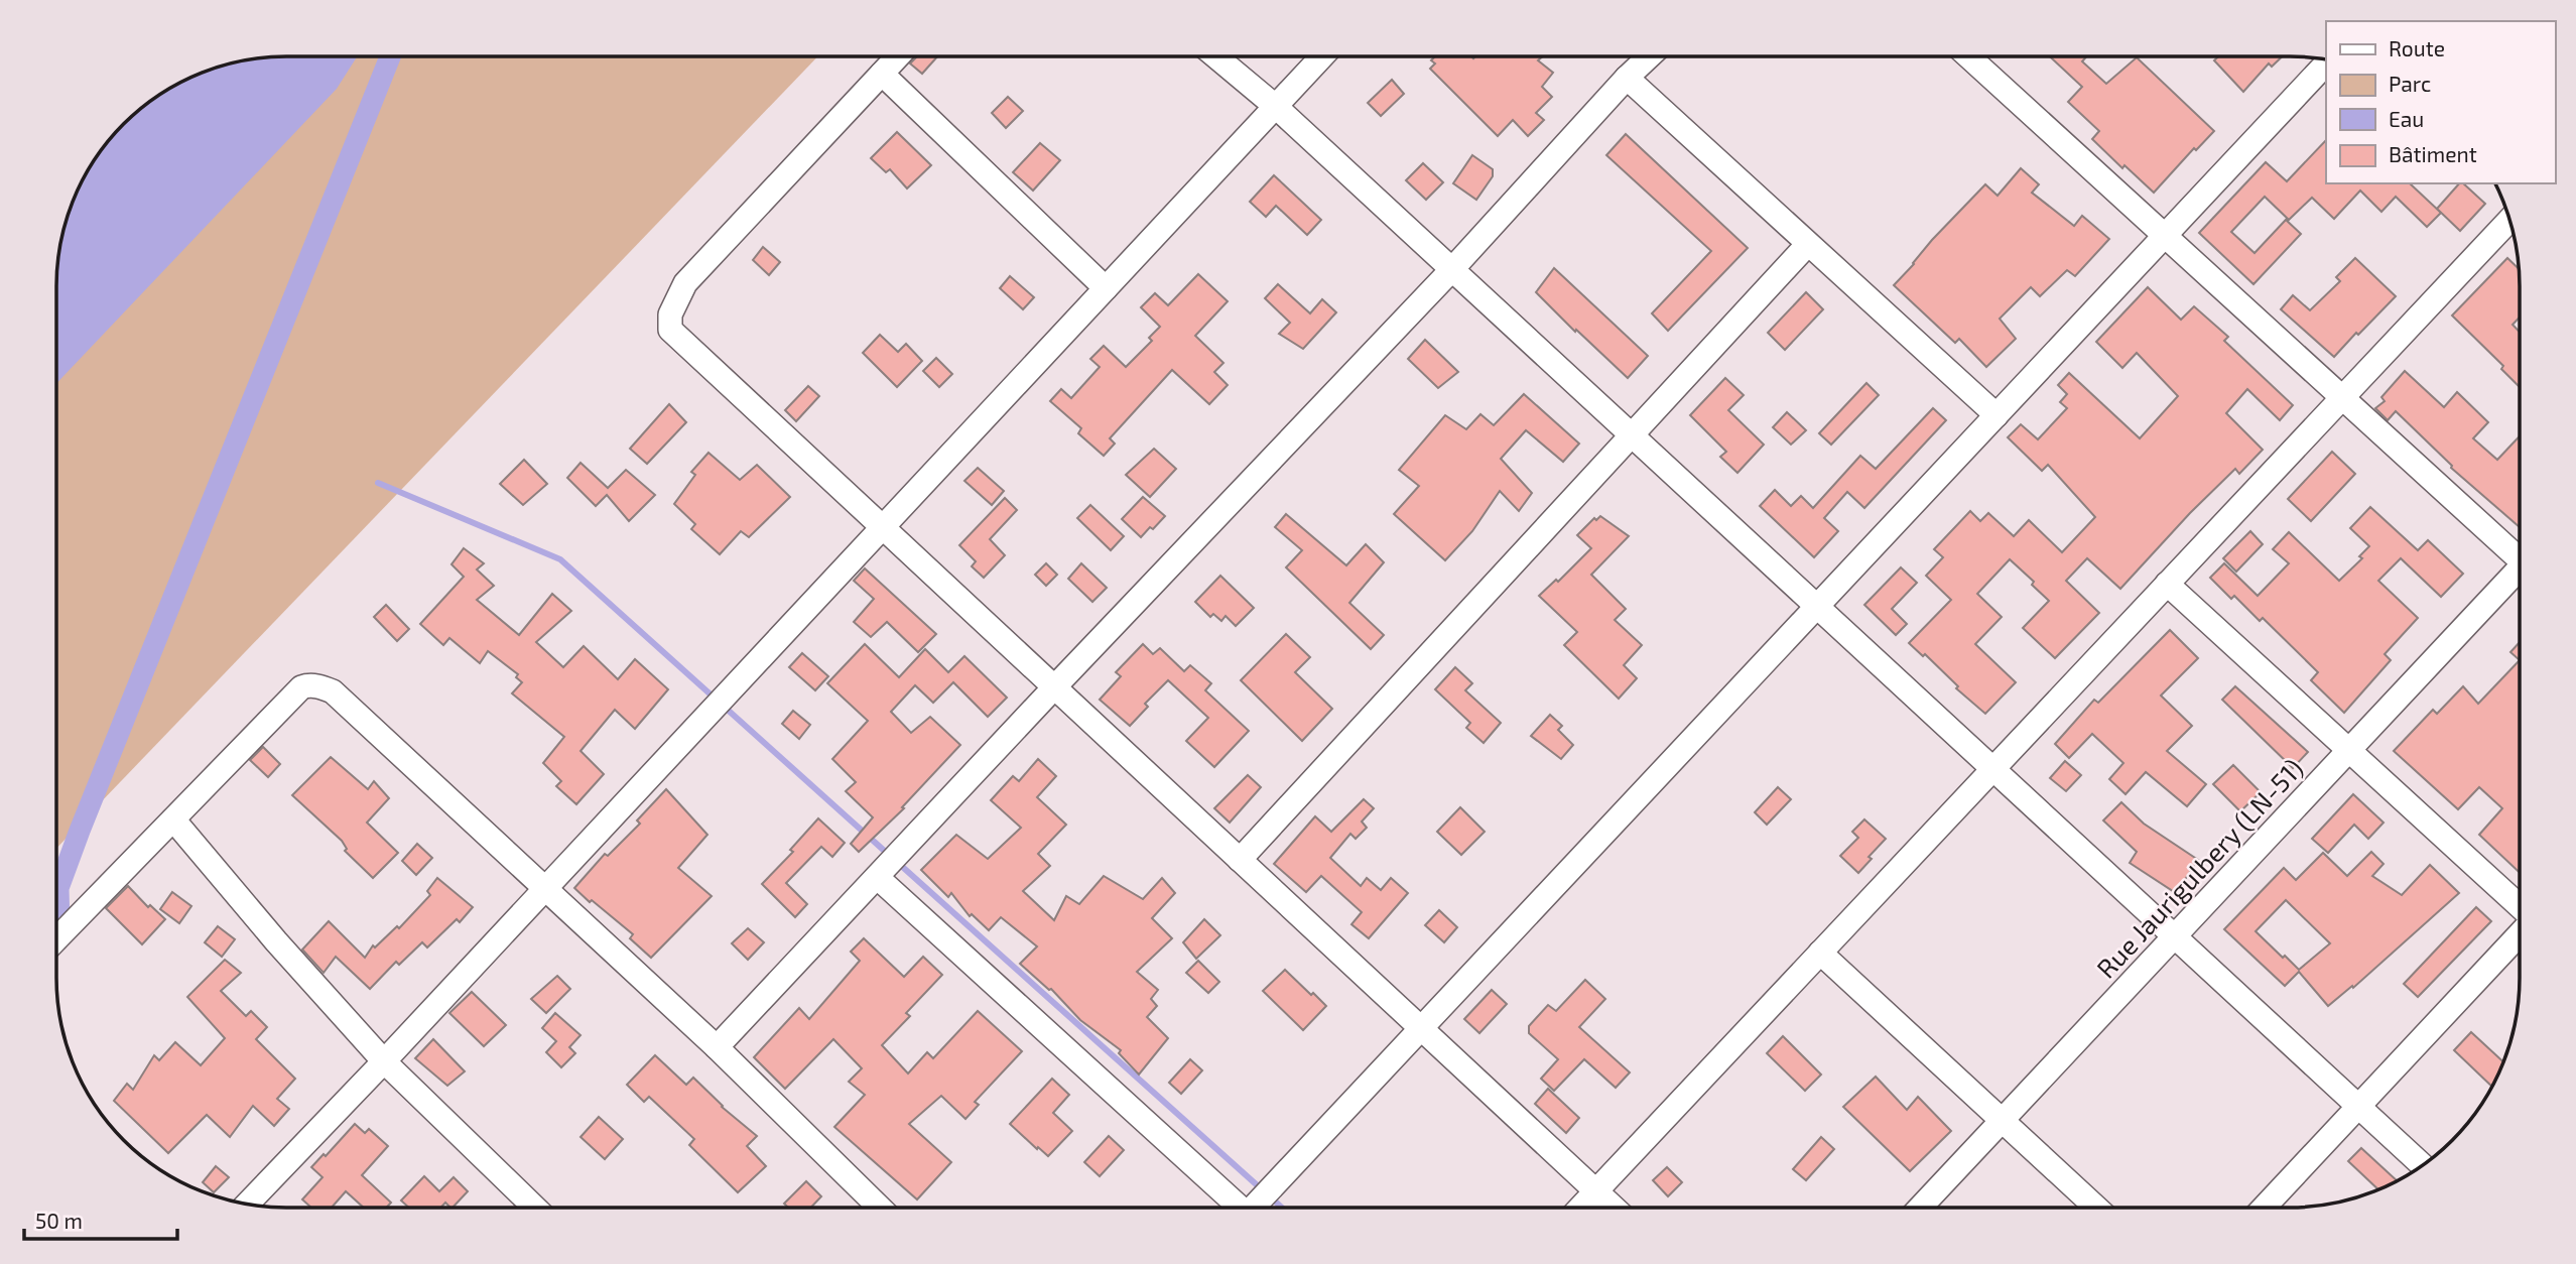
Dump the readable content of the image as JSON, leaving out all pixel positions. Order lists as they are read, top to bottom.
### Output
{
  "streets": {
    "street": ["Rue Jaurigulbery (LN-51)"]
  },
  "legend": [
    "Route",
    "Parc",
    "Eau",
    "Bâtiment"
  ],
  "scale_bar": "50 m"
}
